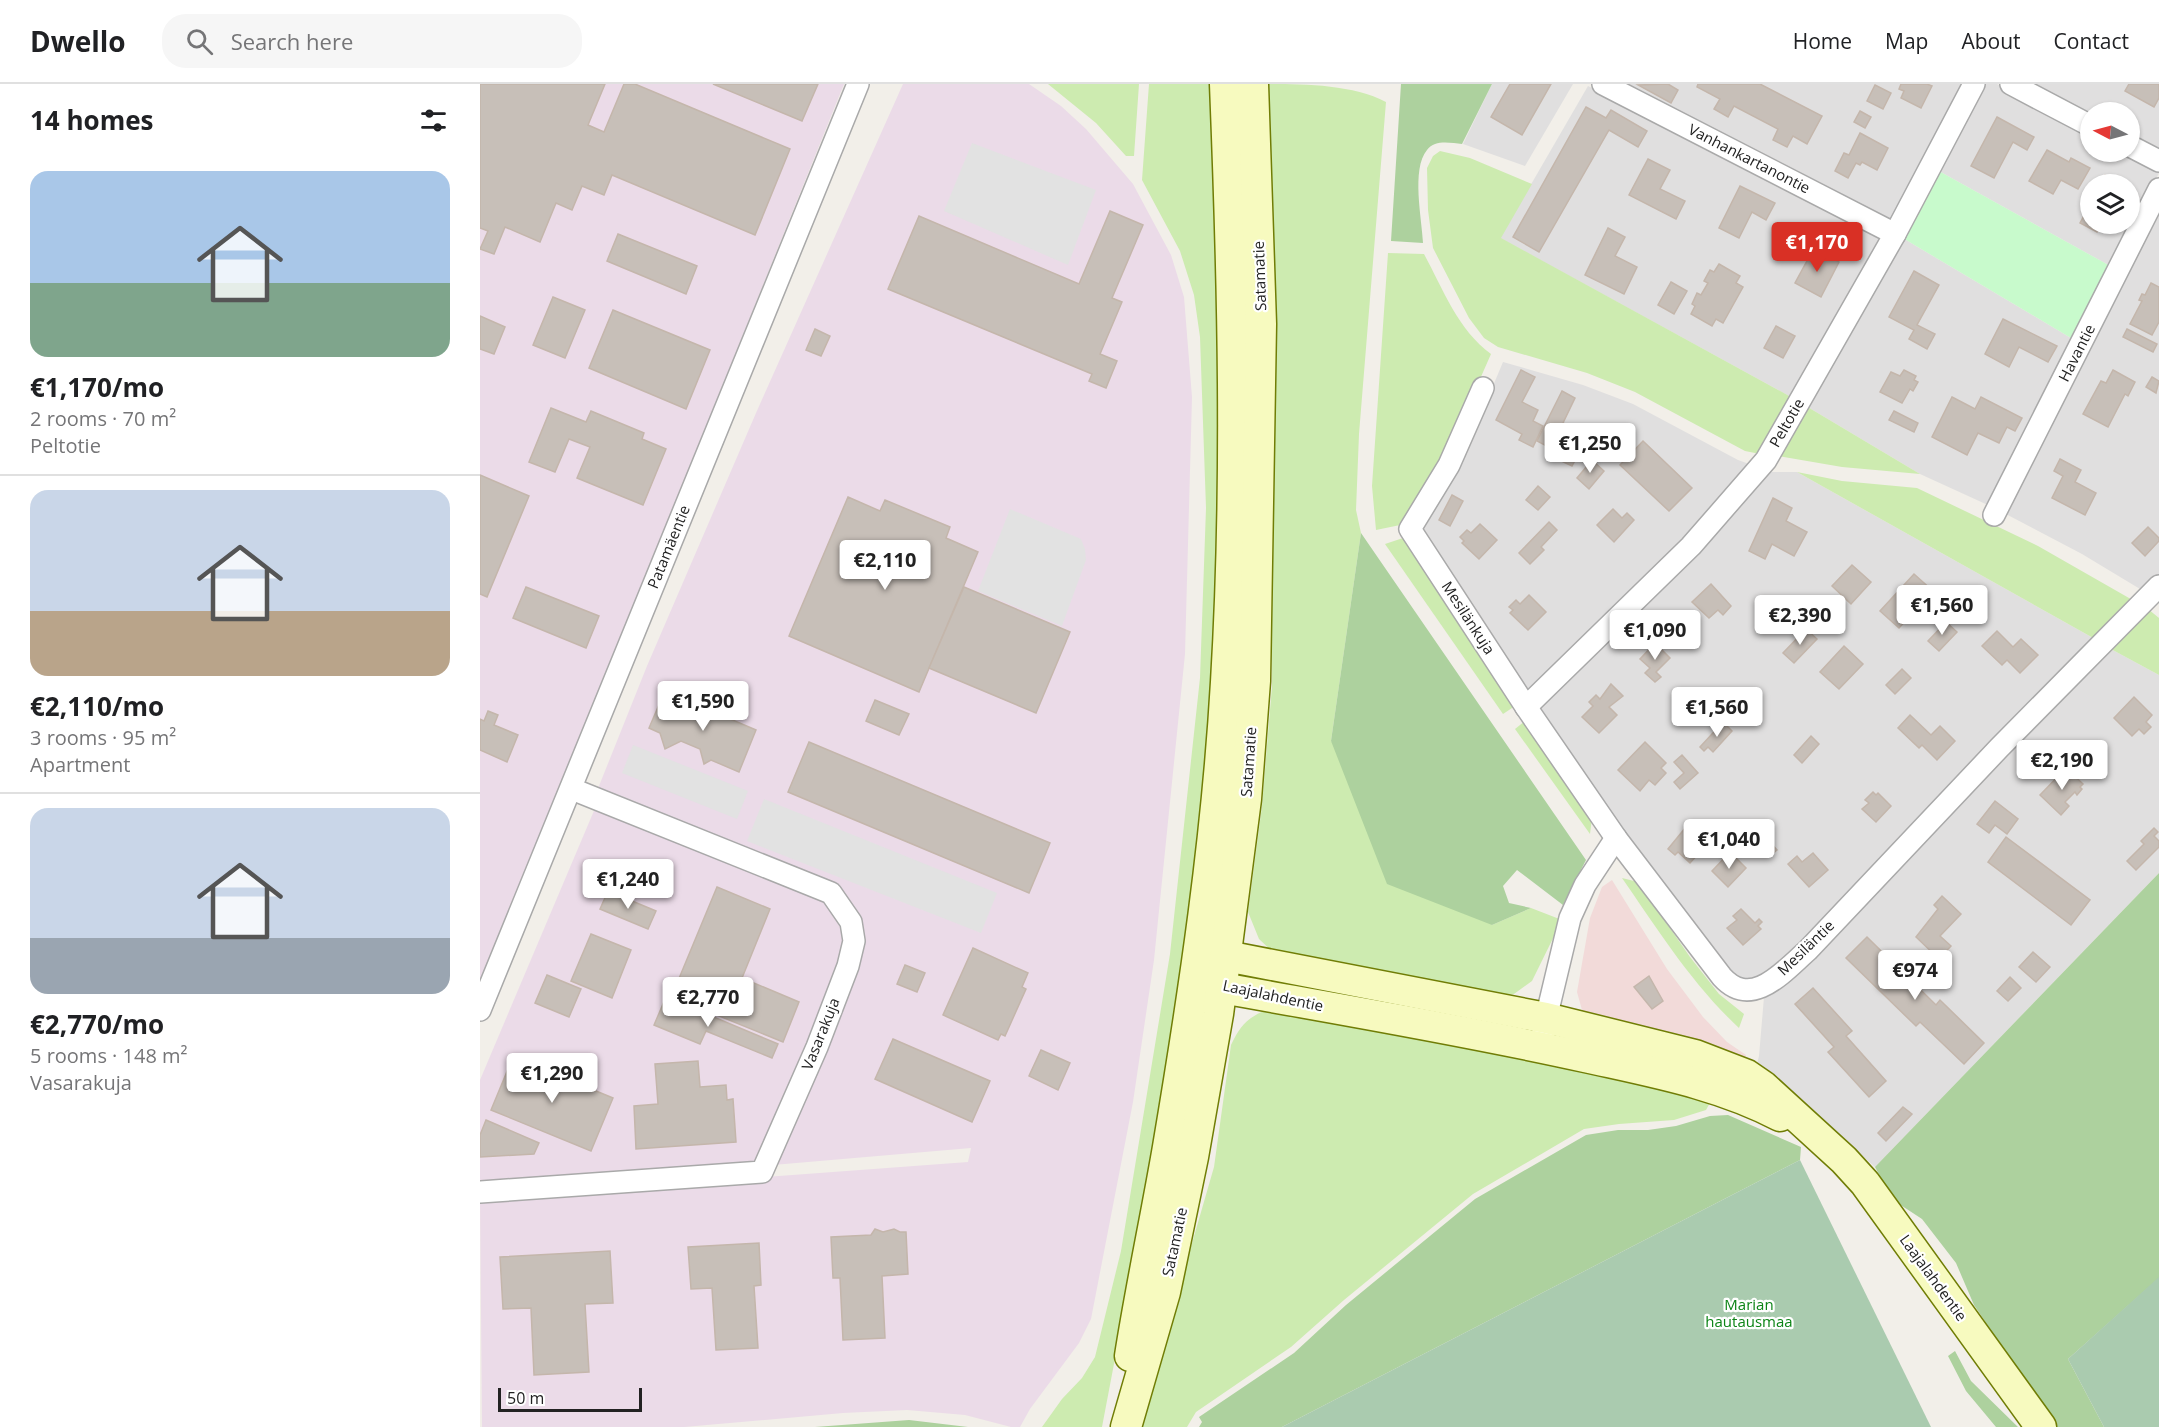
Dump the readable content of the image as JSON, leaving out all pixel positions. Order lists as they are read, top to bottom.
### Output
{
  "streets": {
    "main road": ["Satamatie", "Laajalahdentie"],
    "street": [
      "Vanhankartanontie",
      "Havantie",
      "Peltotie",
      "Patamäentie",
      "Mesilänkuja",
      "Mesiläntie",
      "Vasarakuja"
    ]
  },
  "crossings": [
    ["Vanhankartanontie", "Peltotie"],
    ["Satamatie", "Laajalahdentie"],
    ["Peltotie", "Mesilänkuja"],
    ["Patamäentie", "Vasarakuja"],
    ["Mesilänkuja", "Mesiläntie"]
  ],
  "parks": ["Marian hautausmaa"],
  "scale_bar": "50 m",
  "north": "left",
  "page": {
    "header": "Dwello",
    "search": "Search here",
    "nav": [
      "Home",
      "Map",
      "About",
      "Contact"
    ],
    "heading": "14 homes",
    "list": [
      {
        "name": "€1,170/mo",
        "note": "2 rooms · 70 m² · Peltotie"
      },
      {
        "name": "€2,110/mo",
        "note": "3 rooms · 95 m² · Apartment"
      },
      {
        "name": "€2,770/mo",
        "note": "5 rooms · 148 m² · Vasarakuja"
      }
    ],
    "price": [
      "€1,170",
      "€1,250",
      "€2,110",
      "€1,560",
      "€2,390",
      "€1,090",
      "€1,590",
      "€1,560",
      "€2,190",
      "€1,040",
      "€1,240",
      "€974",
      "€2,770",
      "€1,290"
    ],
    "scale": "50 m"
  }
}
